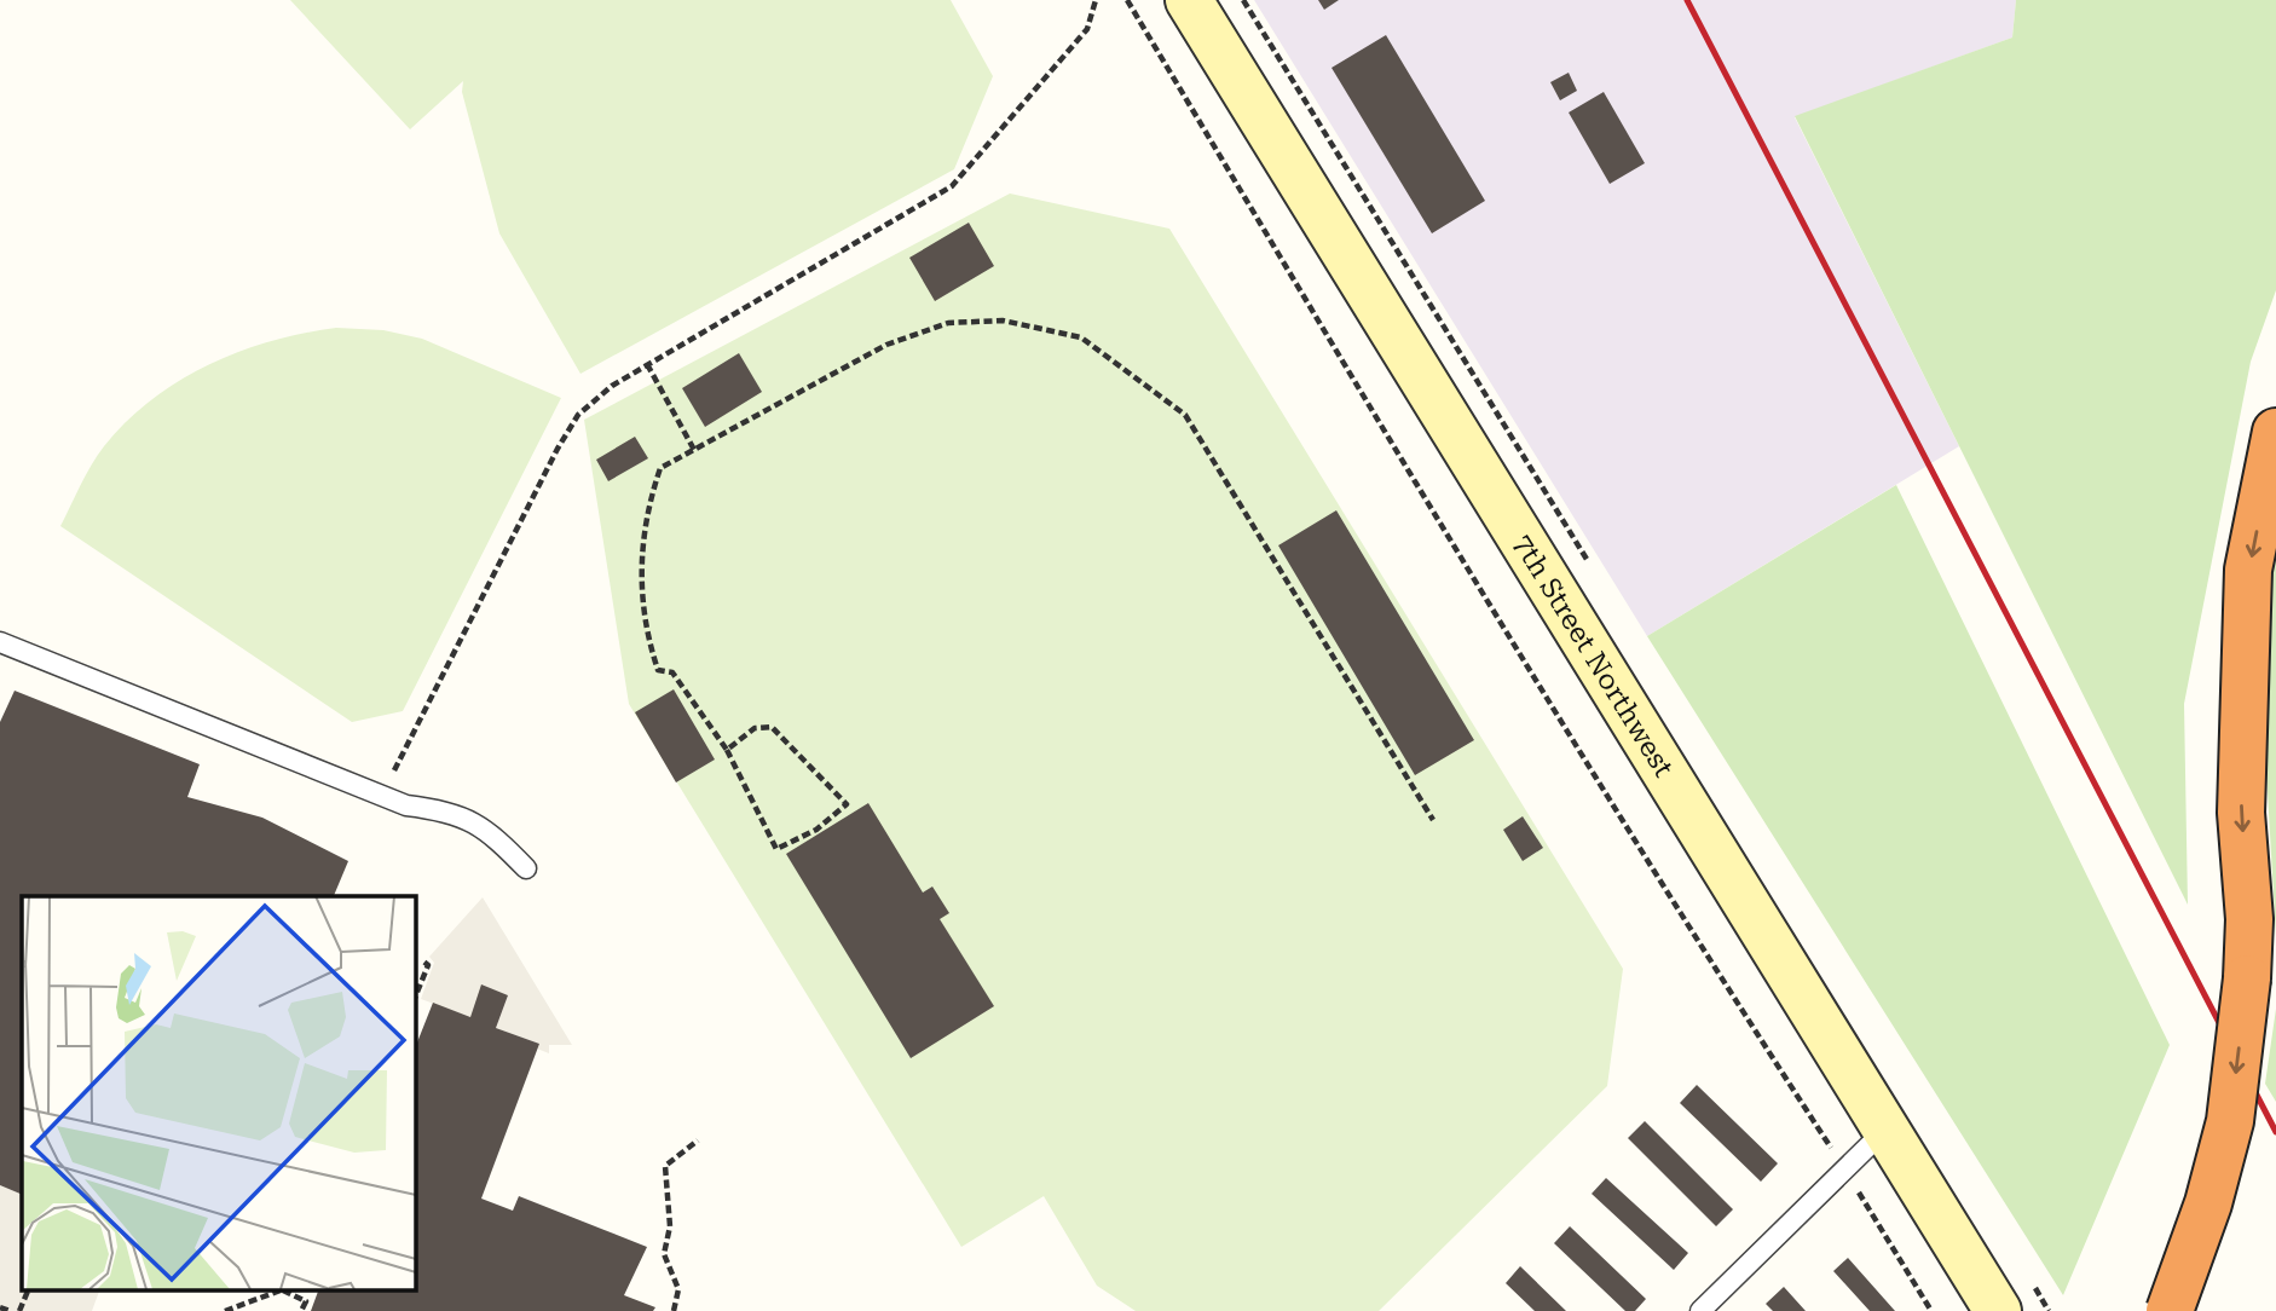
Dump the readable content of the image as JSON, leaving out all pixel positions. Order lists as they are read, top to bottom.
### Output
{
  "streets": {
    "main road": ["7th Street Northwest"]
  }
}
